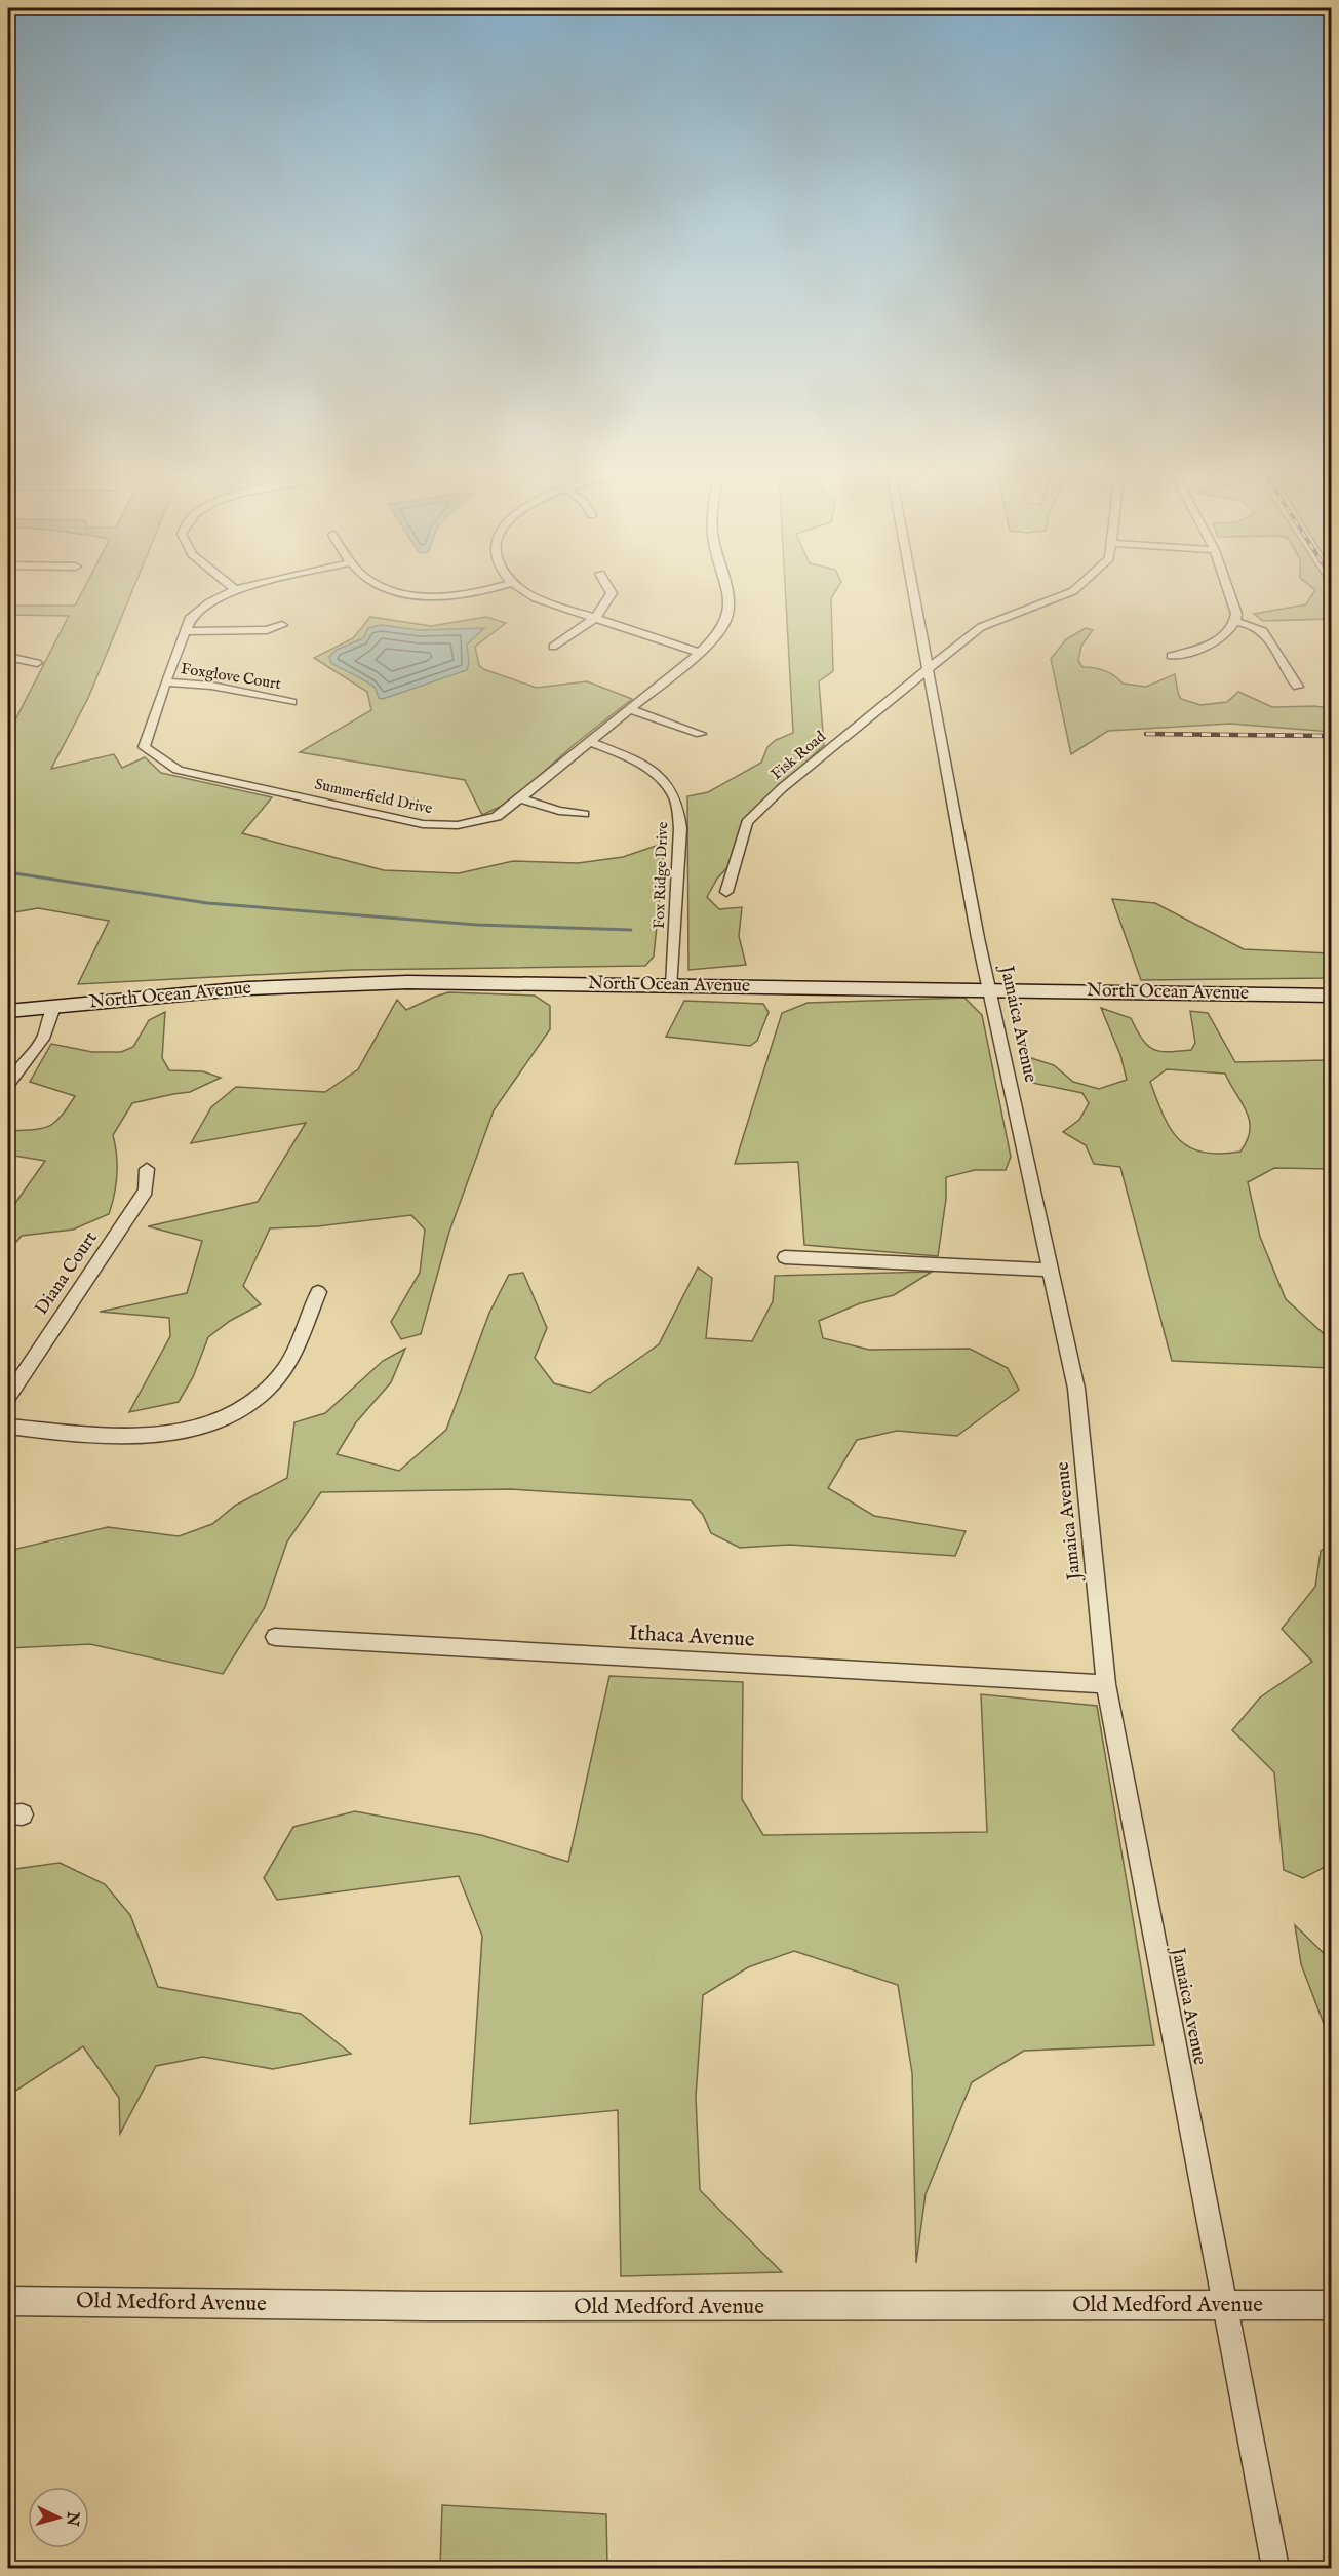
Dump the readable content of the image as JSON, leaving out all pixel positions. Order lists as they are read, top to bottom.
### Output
{
  "streets": {
    "main road": ["North Ocean Avenue"],
    "street": [
      "Foxglove Court",
      "Fisk Road",
      "Summerfield Drive",
      "Fox Ridge Drive",
      "Jamaica Avenue",
      "Diana Court",
      "Ithaca Avenue",
      "Old Medford Avenue"
    ]
  },
  "crossings": [
    ["Foxglove Court", "Summerfield Drive"],
    ["Fisk Road", "Jamaica Avenue"],
    ["Summerfield Drive", "Fox Ridge Drive"],
    ["Fox Ridge Drive", "North Ocean Avenue"],
    ["North Ocean Avenue", "Jamaica Avenue"],
    ["Jamaica Avenue", "Ithaca Avenue"],
    ["Jamaica Avenue", "Old Medford Avenue"]
  ],
  "north": "right"
}
